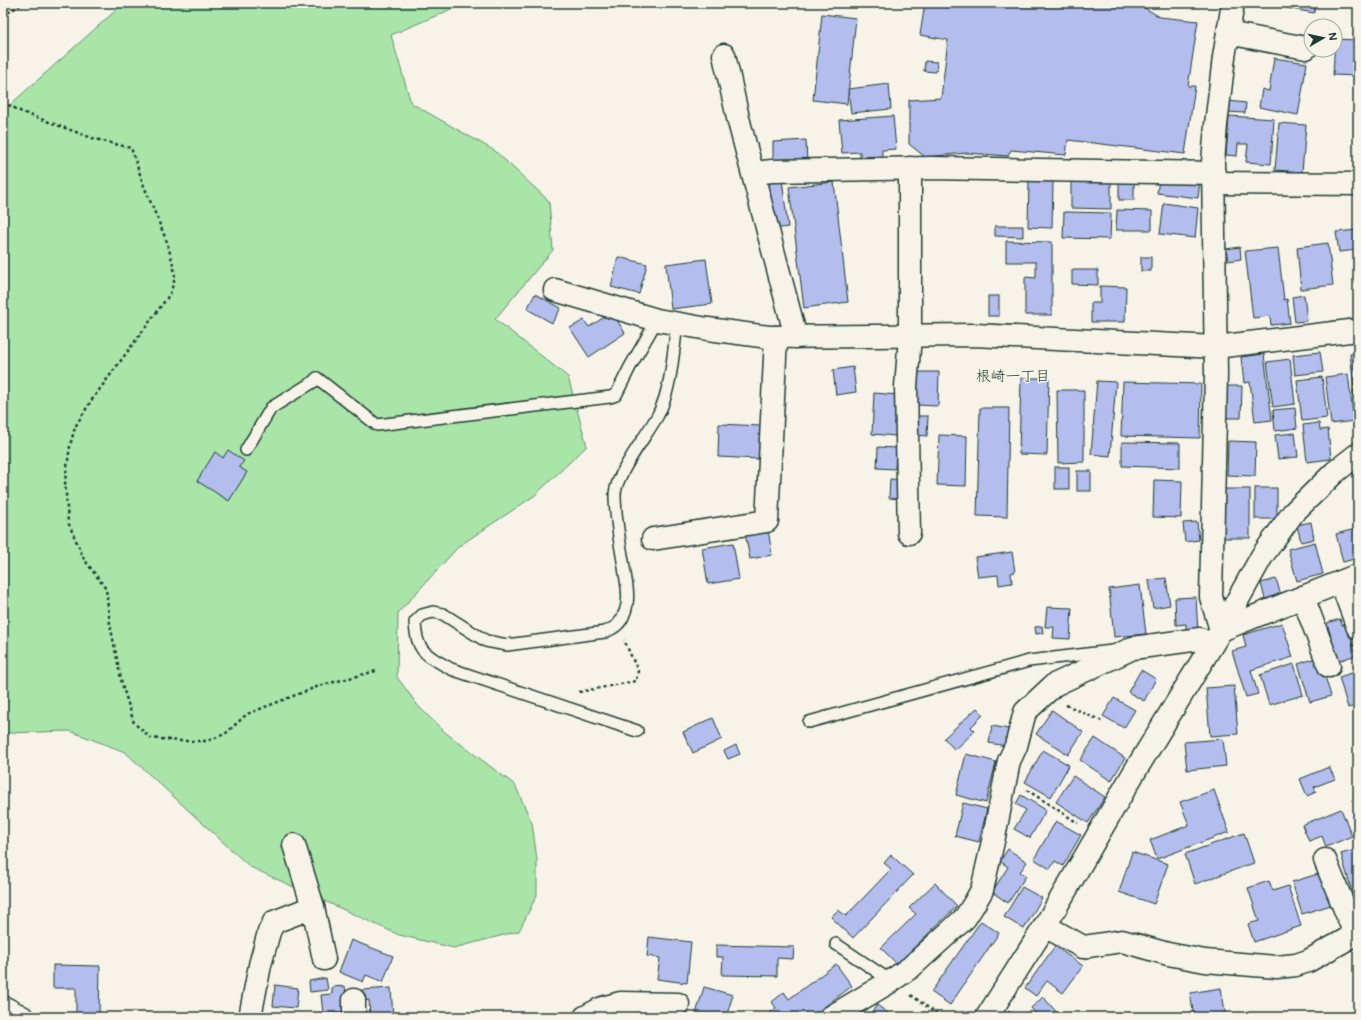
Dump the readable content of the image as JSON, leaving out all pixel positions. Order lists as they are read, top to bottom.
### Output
{
  "districts": ["根崎一丁目"],
  "north": "right"
}
